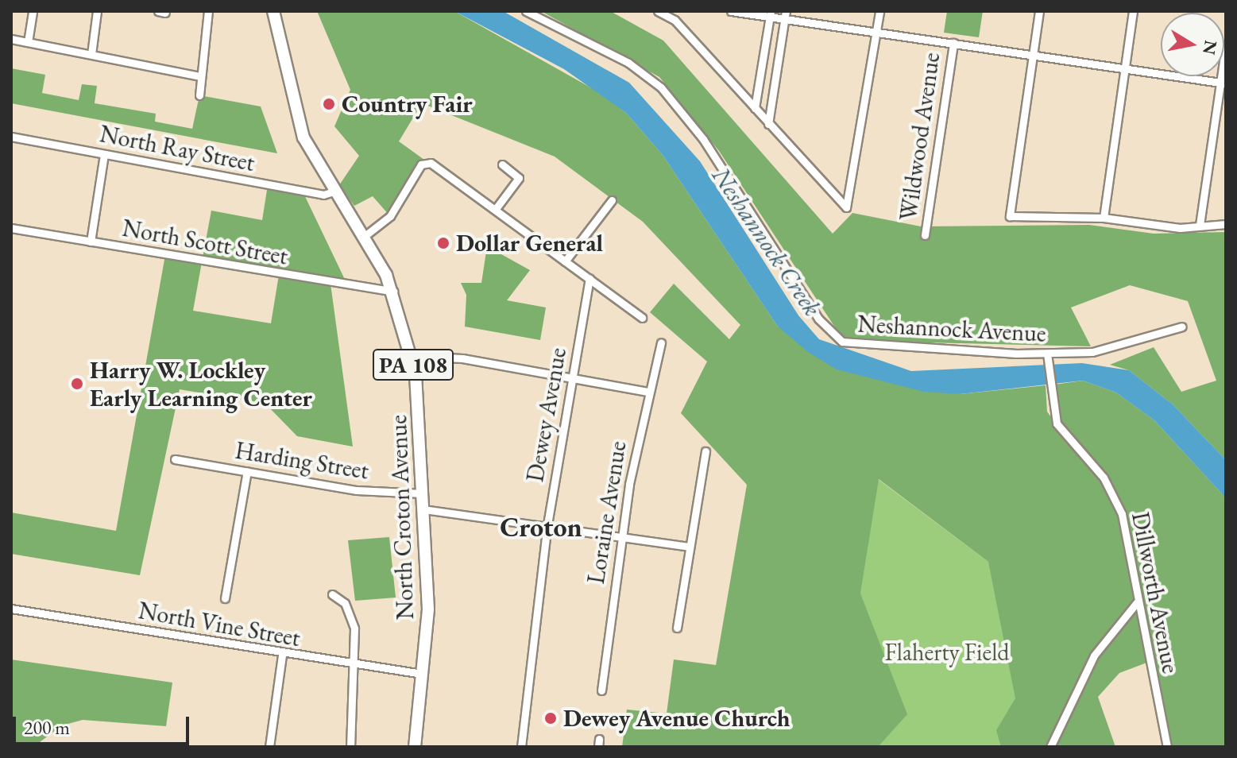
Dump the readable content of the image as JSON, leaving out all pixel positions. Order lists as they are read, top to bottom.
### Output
{
  "streets": {
    "main road": ["PA 108", "North Croton Avenue"],
    "street": [
      "Wildwood Avenue",
      "North Ray Street",
      "North Scott Street",
      "Neshannock Avenue",
      "Dewey Avenue",
      "Harding Street",
      "Loraine Avenue",
      "Dillworth Avenue",
      "North Vine Street"
    ]
  },
  "crossings": [
    ["North Ray Street", "North Croton Avenue"],
    ["North Scott Street", "North Croton Avenue"],
    ["Neshannock Avenue", "Dillworth Avenue"],
    ["Harding Street", "North Croton Avenue"],
    ["North Croton Avenue", "North Vine Street"]
  ],
  "districts": ["Croton"],
  "water": ["Neshannock Creek"],
  "parks": ["Flaherty Field"],
  "places": [
    "Country Fair",
    "Dollar General",
    "Harry W. Lockley Early Learning Center",
    "Dewey Avenue Church"
  ],
  "scale_bar": "200 m",
  "north": "right"
}
